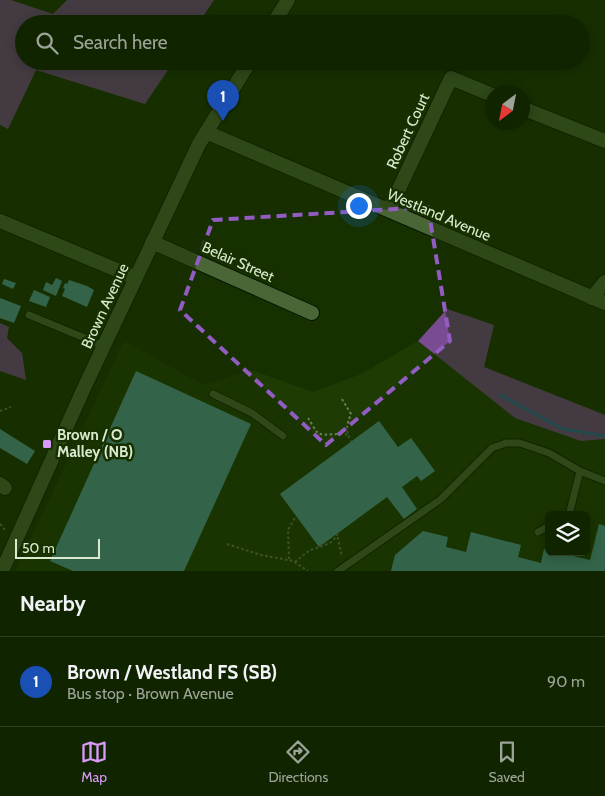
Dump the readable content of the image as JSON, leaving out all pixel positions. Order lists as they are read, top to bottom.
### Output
{
  "streets": {
    "street": [
      "Robert Court",
      "Westland Avenue",
      "Belair Street",
      "Brown Avenue"
    ]
  },
  "crossings": [
    ["Robert Court", "Westland Avenue"],
    ["Westland Avenue", "Brown Avenue"],
    ["Belair Street", "Brown Avenue"]
  ],
  "places": {
    "transit": ["Brown / O Malley (NB)"]
  },
  "scale_bar": "50 m",
  "north": "bottom left",
  "page": {
    "search": "Search here",
    "pins": "1",
    "scale": "50 m",
    "heading": "Nearby",
    "list": [
      {
        "mark": "1",
        "name": "Brown / Westland FS (SB)",
        "note": "Bus stop · Brown Avenue",
        "value": "90 m"
      }
    ],
    "nav": ["Map", "Directions", "Saved"]
  }
}
